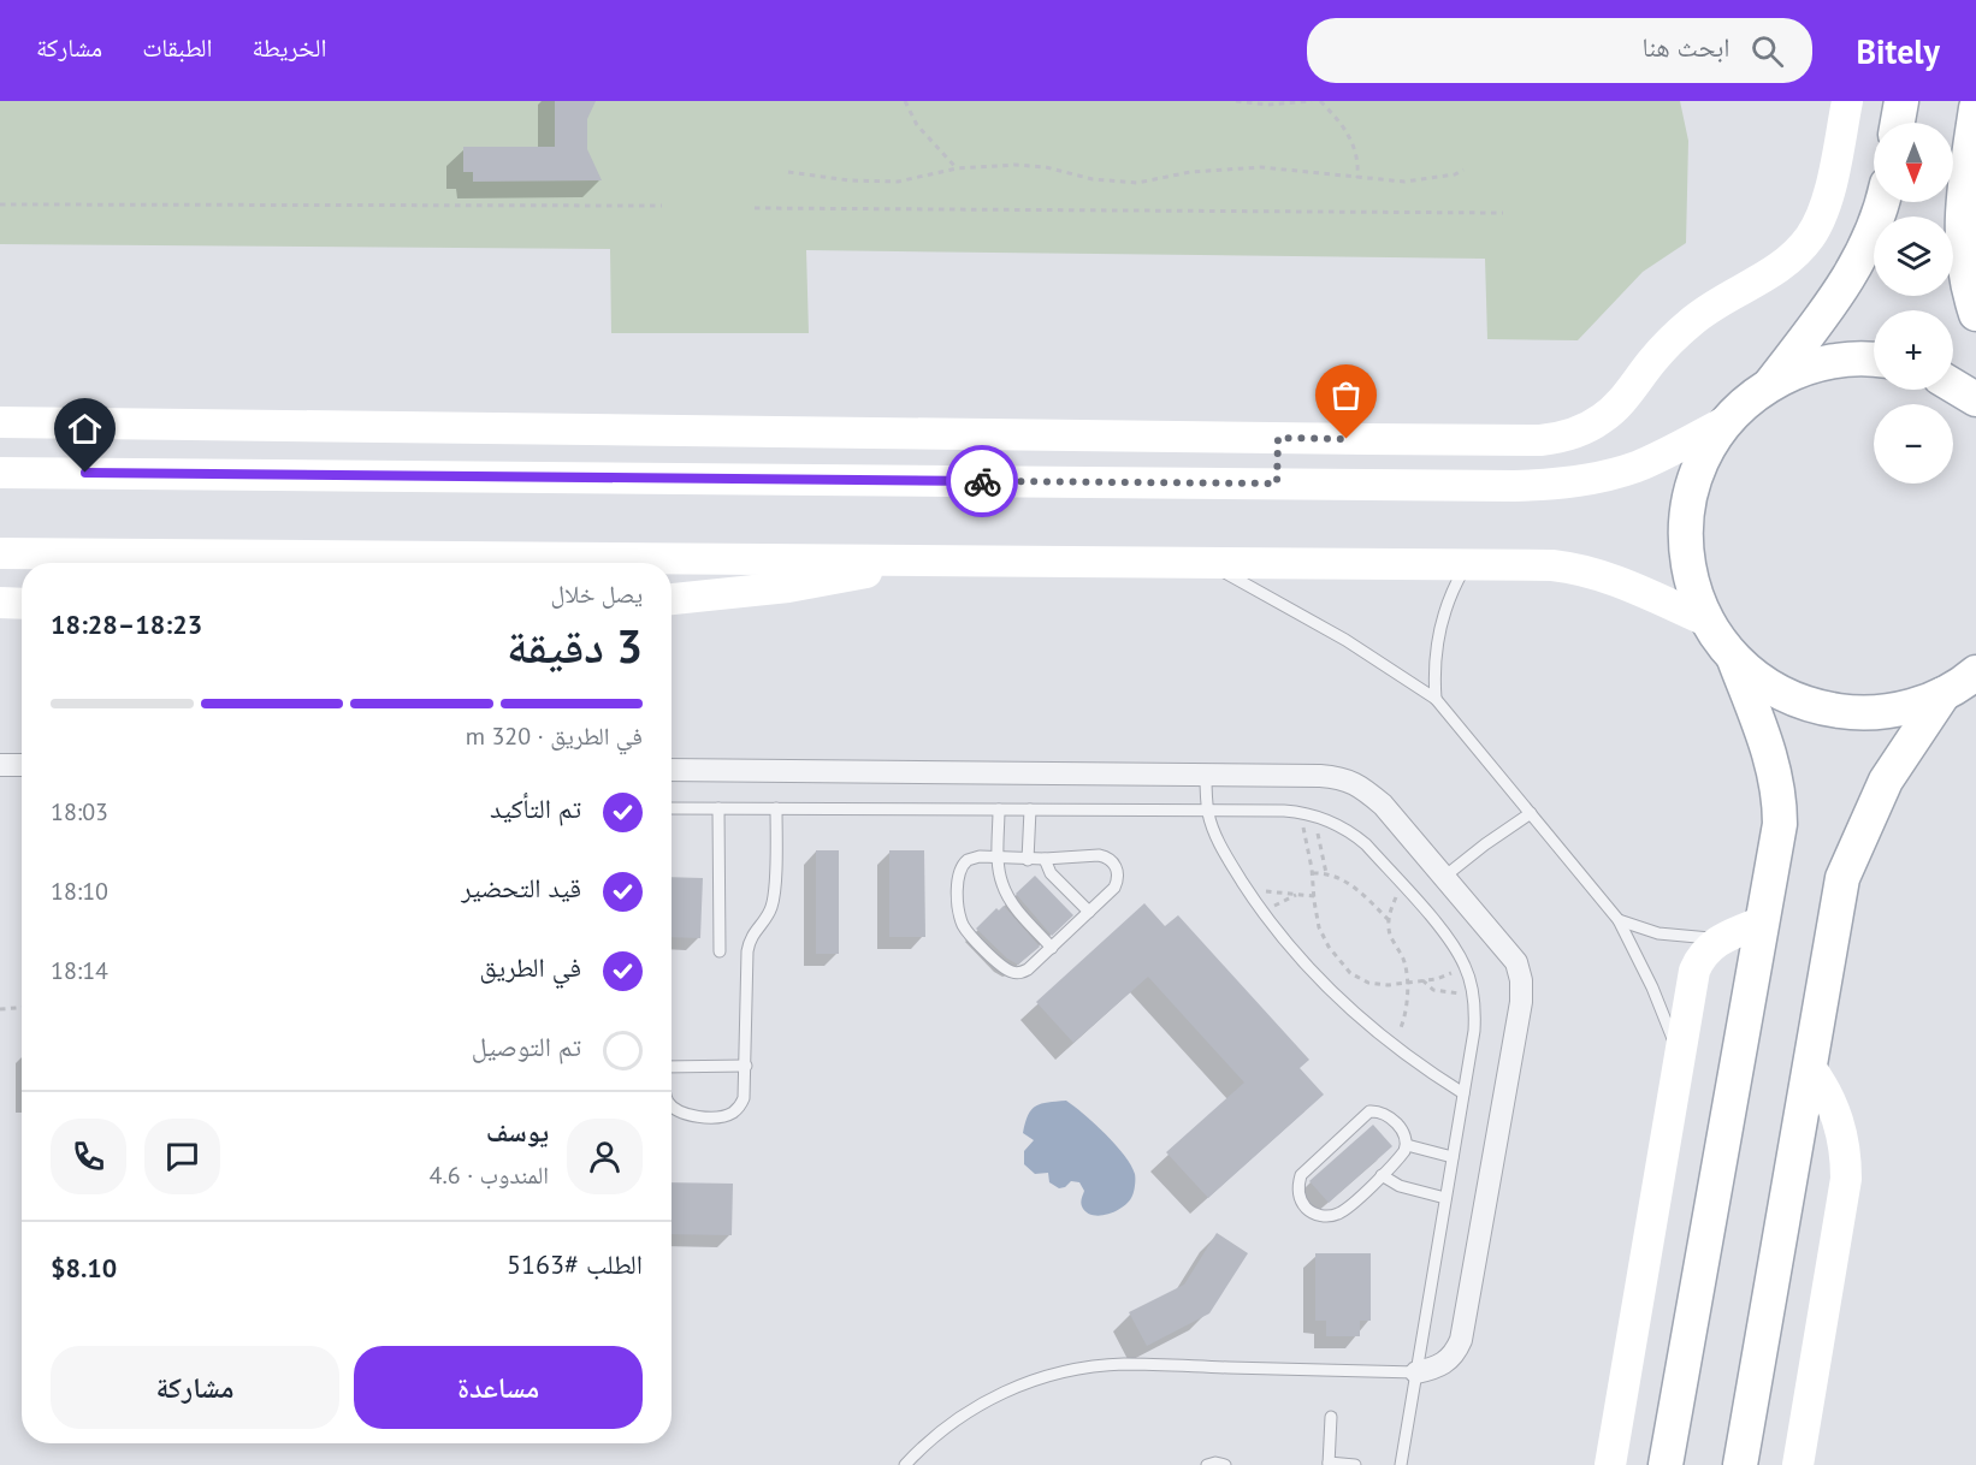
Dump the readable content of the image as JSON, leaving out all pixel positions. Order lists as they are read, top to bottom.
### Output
{
  "north": "bottom",
  "page": {
    "header": "Bitely",
    "search": "ابحث هنا",
    "nav": ["الخريطة", "الطبقات", "مشاركة"],
    "map_buttons": ["+", "−"],
    "heading": ["3 دقيقة", "يصل خلال", "18:23–18:28"],
    "panel": [
      "يوسف",
      "المندوب · 4.6",
      "الطلب #5163",
      "$8.10"
    ],
    "bar": "في الطريق · 320 m",
    "list": [
      ["تم التأكيد", "18:03"],
      ["قيد التحضير", "18:10"],
      ["في الطريق", "18:14"],
      "تم التوصيل"
    ],
    "buttons": ["مساعدة", "مشاركة"]
  }
}
